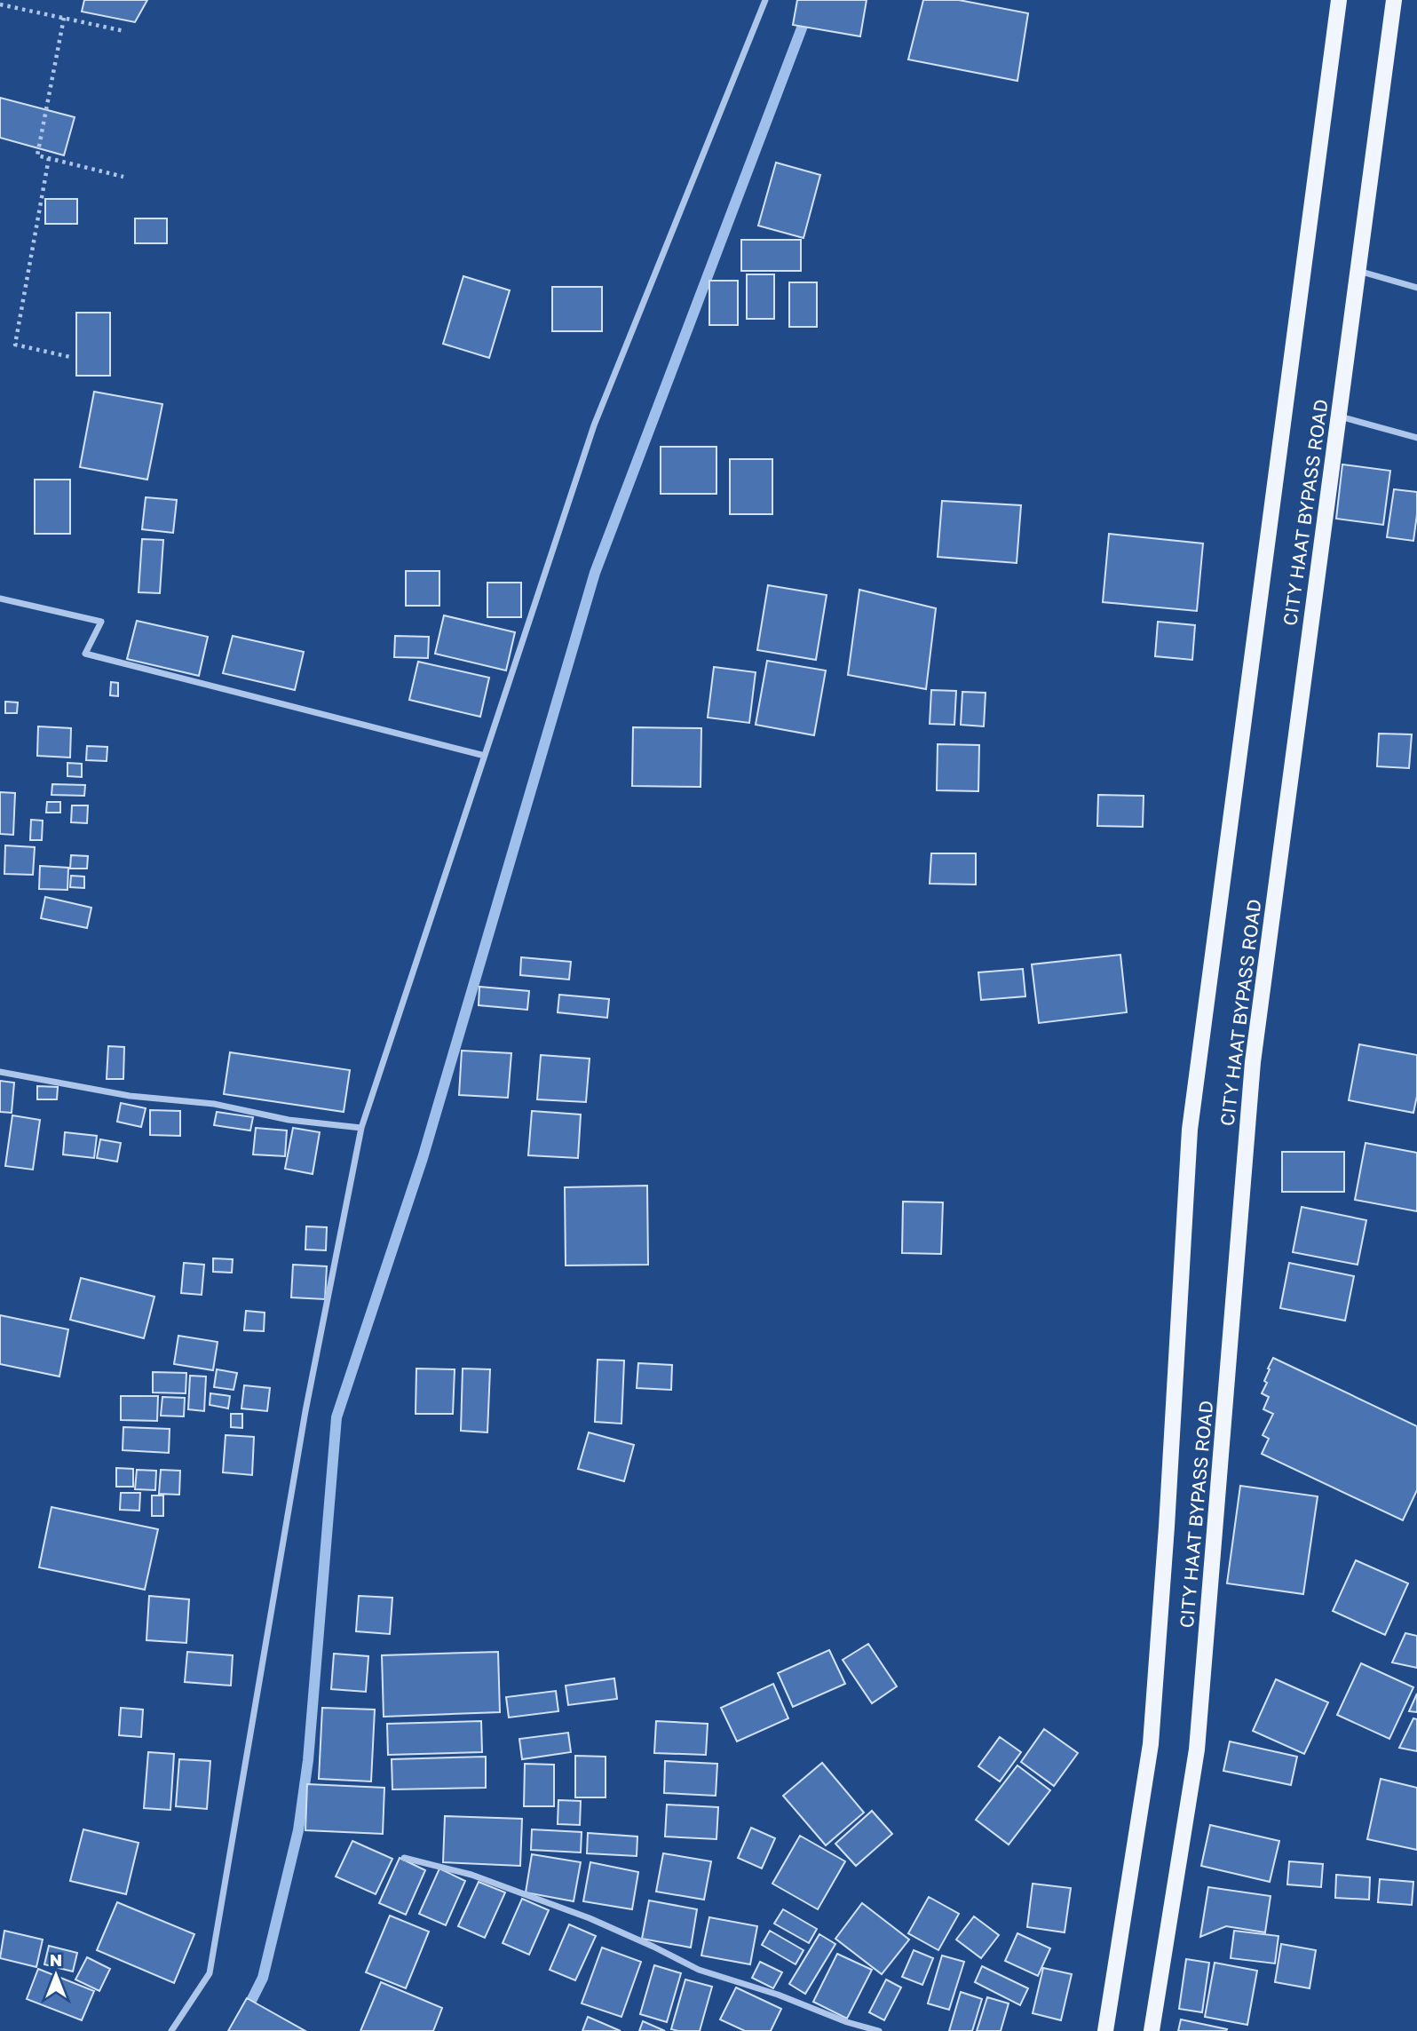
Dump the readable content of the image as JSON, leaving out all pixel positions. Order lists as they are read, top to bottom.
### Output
{
  "streets": {
    "main road": ["CITY HAAT BYPASS ROAD"]
  },
  "north": "top"
}
